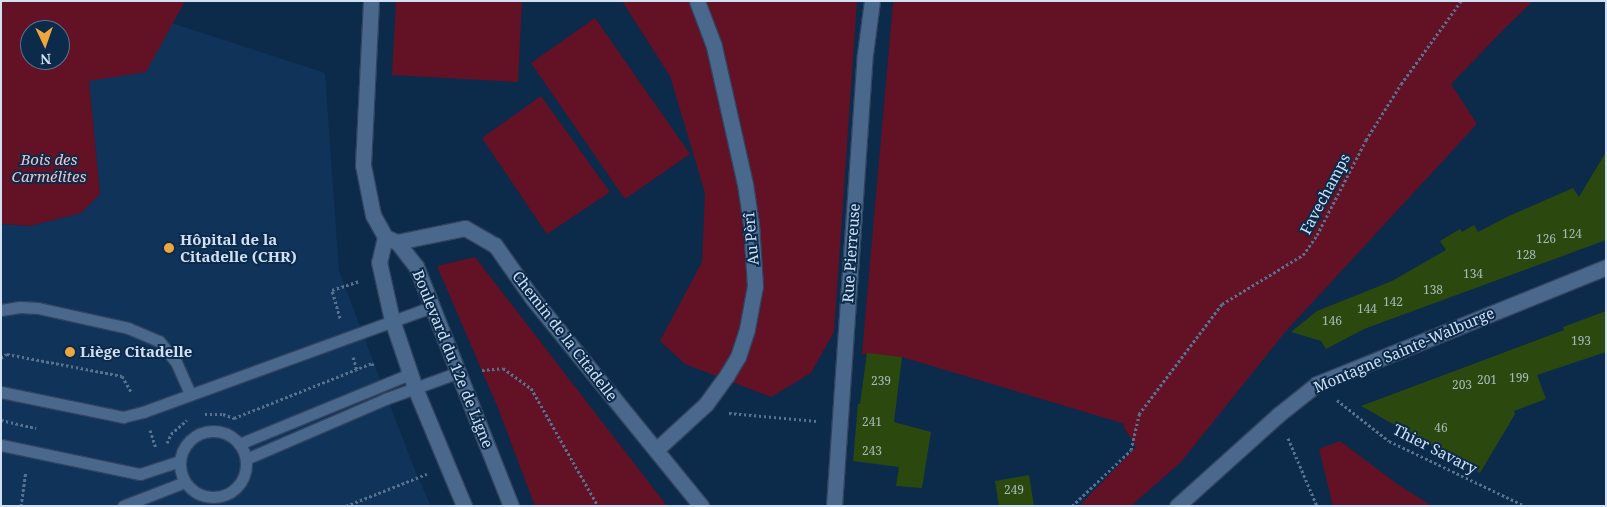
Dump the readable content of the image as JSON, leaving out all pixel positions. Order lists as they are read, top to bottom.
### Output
{
  "streets": {
    "street": [
      "Au Pèrî",
      "Rue Pierreuse",
      "Chemin de la Citadelle",
      "Montagne Sainte-Walburge",
      "Boulevard du 12e de Ligne"
    ],
    "path": ["Favechamps", "Thier Savary"]
  },
  "crossings": [
    ["Au Pèrî", "Chemin de la Citadelle"],
    ["Chemin de la Citadelle", "Boulevard du 12e de Ligne"],
    ["Montagne Sainte-Walburge", "Thier Savary"]
  ],
  "parks": ["Bois des Carmélites"],
  "places": ["Hôpital de la Citadelle (CHR)", "Liège Citadelle"],
  "house_numbers": [
    "124",
    "126",
    "128",
    "134",
    "138",
    "142",
    "144",
    "146",
    "193",
    "199",
    "201",
    "239",
    "203",
    "241",
    "46",
    "243",
    "249"
  ],
  "north": "bottom"
}
